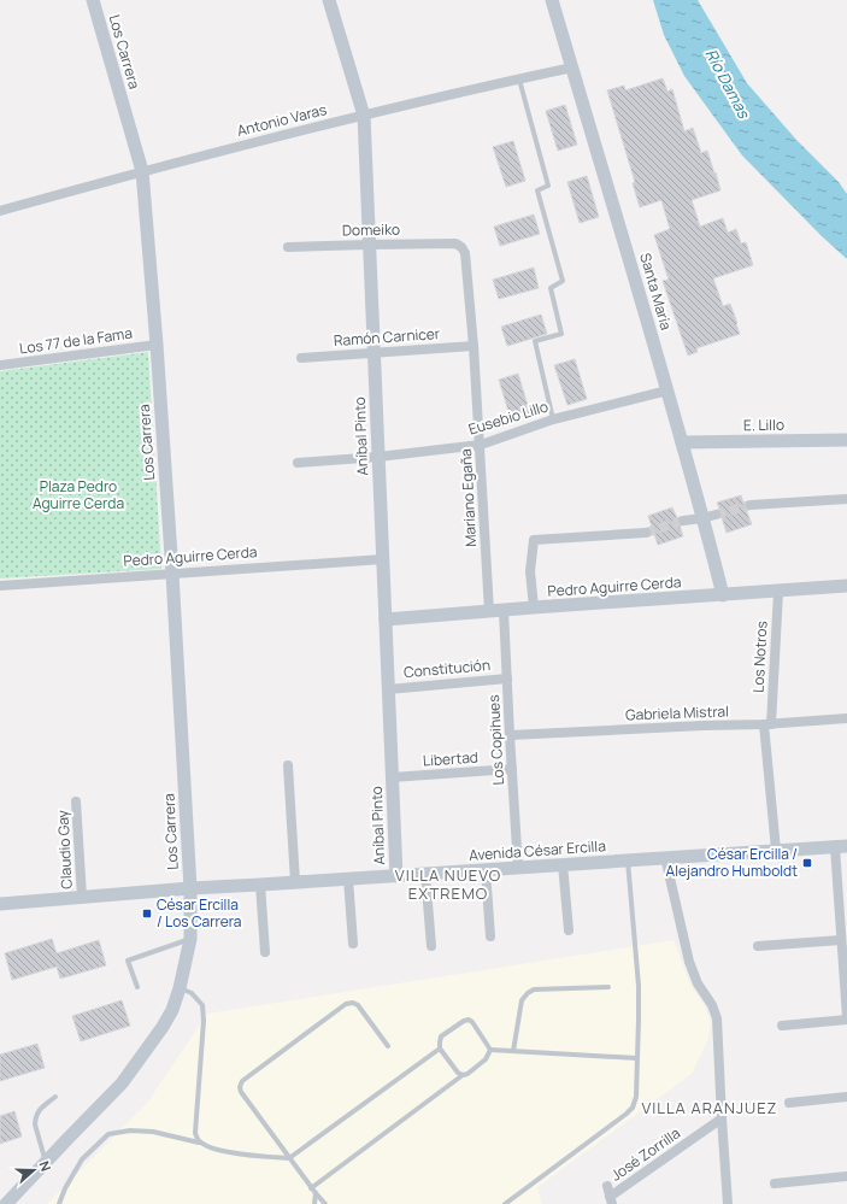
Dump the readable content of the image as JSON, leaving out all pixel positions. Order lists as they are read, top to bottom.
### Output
{
  "streets": {
    "street": [
      "Los Carrera",
      "Antonio Varas",
      "Domeiko",
      "Santa María",
      "Ramón Carnicer",
      "Los 77 de la Fama",
      "Eusebio Lillo",
      "E. Lillo",
      "Aníbal Pinto",
      "Mariano Egaña",
      "Pedro Aguirre Cerda",
      "Los Notros",
      "Constitución",
      "Gabriela Mistral",
      "Los Copihues",
      "Libertad",
      "Claudio Gay",
      "Avenida César Ercilla",
      "José Zorrilla"
    ]
  },
  "crossings": [
    ["Los Carrera", "Antonio Varas"],
    ["Los Carrera", "Los 77 de la Fama"],
    ["Los Carrera", "Pedro Aguirre Cerda"],
    ["Los Carrera", "Avenida César Ercilla"],
    ["Antonio Varas", "Santa María"],
    ["Antonio Varas", "Aníbal Pinto"],
    ["Domeiko", "Aníbal Pinto"],
    ["Domeiko", "Mariano Egaña"],
    ["Santa María", "Eusebio Lillo"],
    ["Santa María", "E. Lillo"],
    ["Santa María", "Pedro Aguirre Cerda"],
    ["Ramón Carnicer", "Aníbal Pinto"],
    ["Ramón Carnicer", "Mariano Egaña"],
    ["Eusebio Lillo", "Aníbal Pinto"],
    ["Eusebio Lillo", "Mariano Egaña"],
    ["Aníbal Pinto", "Pedro Aguirre Cerda"],
    ["Aníbal Pinto", "Constitución"],
    ["Aníbal Pinto", "Libertad"],
    ["Aníbal Pinto", "Avenida César Ercilla"],
    ["Mariano Egaña", "Pedro Aguirre Cerda"],
    ["Pedro Aguirre Cerda", "Los Notros"],
    ["Pedro Aguirre Cerda", "Los Copihues"],
    ["Los Notros", "Gabriela Mistral"],
    ["Los Notros", "Avenida César Ercilla"],
    ["Constitución", "Los Copihues"],
    ["Gabriela Mistral", "Los Copihues"],
    ["Los Copihues", "Libertad"],
    ["Los Copihues", "Avenida César Ercilla"],
    ["Claudio Gay", "Avenida César Ercilla"]
  ],
  "districts": ["VILLA NUEVO EXTREMO", "VILLA ARANJUEZ"],
  "water": ["Río Damas"],
  "parks": ["Plaza Pedro Aguirre Cerda"],
  "places": {
    "transit": ["César Ercilla / Alejandro Humboldt", "César Ercilla / Los Carrera"]
  },
  "north": "right"
}
